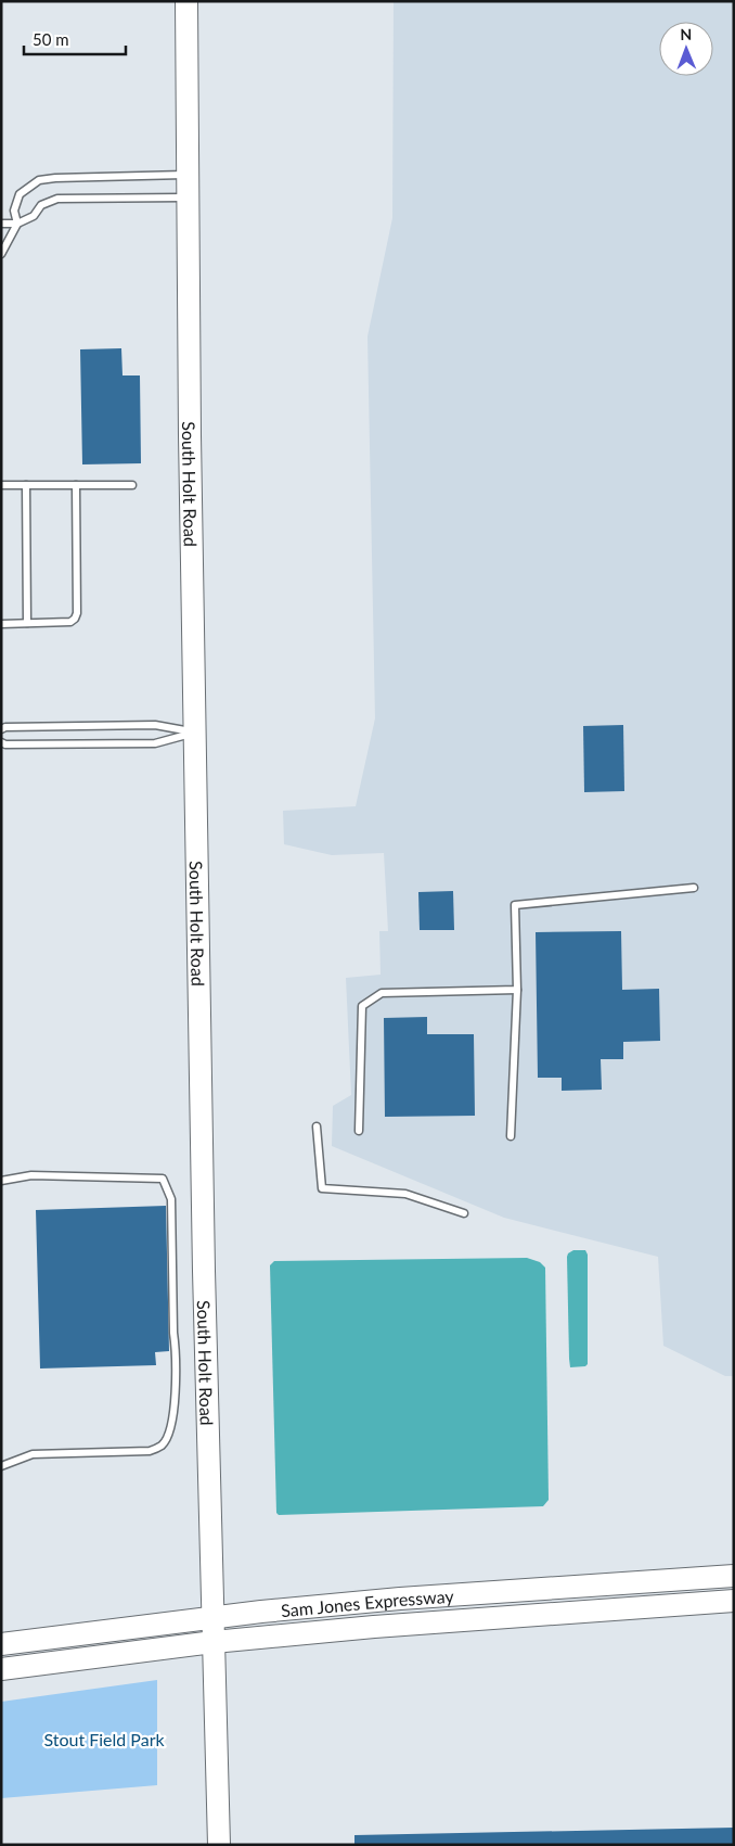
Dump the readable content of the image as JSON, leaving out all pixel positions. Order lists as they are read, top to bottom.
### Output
{
  "streets": {
    "main road": ["South Holt Road", "Sam Jones Expressway"]
  },
  "crossings": [
    ["South Holt Road", "Sam Jones Expressway"]
  ],
  "parks": ["Stout Field Park"],
  "scale_bar": "50 m",
  "north": "top"
}
